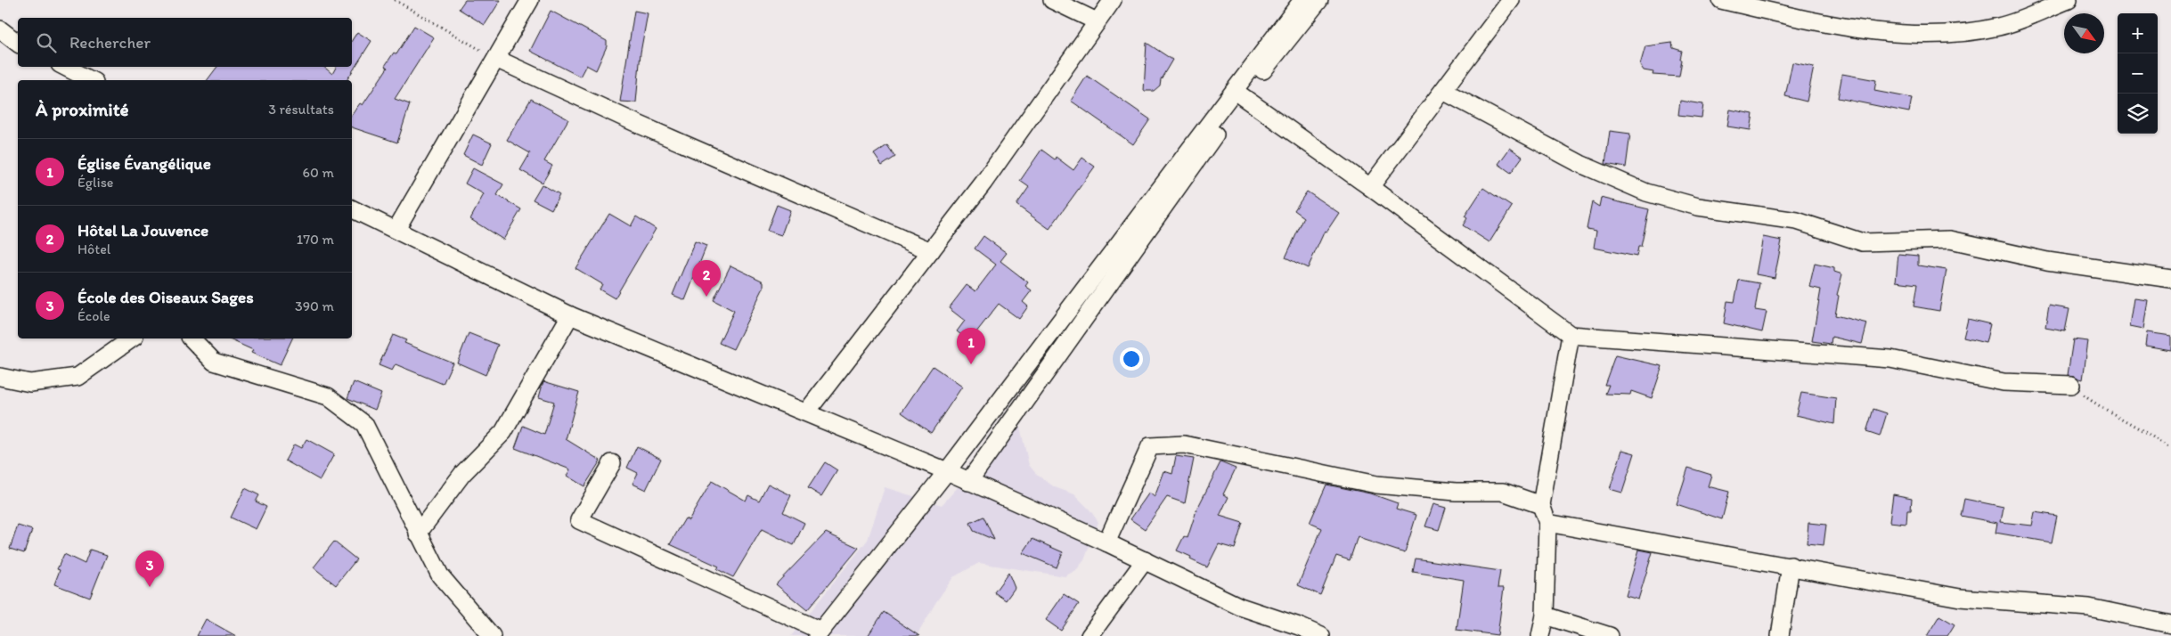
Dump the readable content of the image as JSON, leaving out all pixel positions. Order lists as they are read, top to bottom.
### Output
{
  "north": "bottom right",
  "page": {
    "map_buttons": ["+", "−"],
    "search": "Rechercher",
    "heading": ["À proximité", "3 résultats"],
    "list": [
      {
        "mark": "1",
        "name": "Église Évangélique",
        "note": "Église",
        "value": "60 m"
      },
      {
        "mark": "2",
        "name": "Hôtel La Jouvence",
        "note": "Hôtel",
        "value": "170 m"
      },
      {
        "mark": "3",
        "name": "École des Oiseaux Sages",
        "note": "École",
        "value": "390 m"
      }
    ],
    "pins": ["2", "1", "3"]
  }
}
